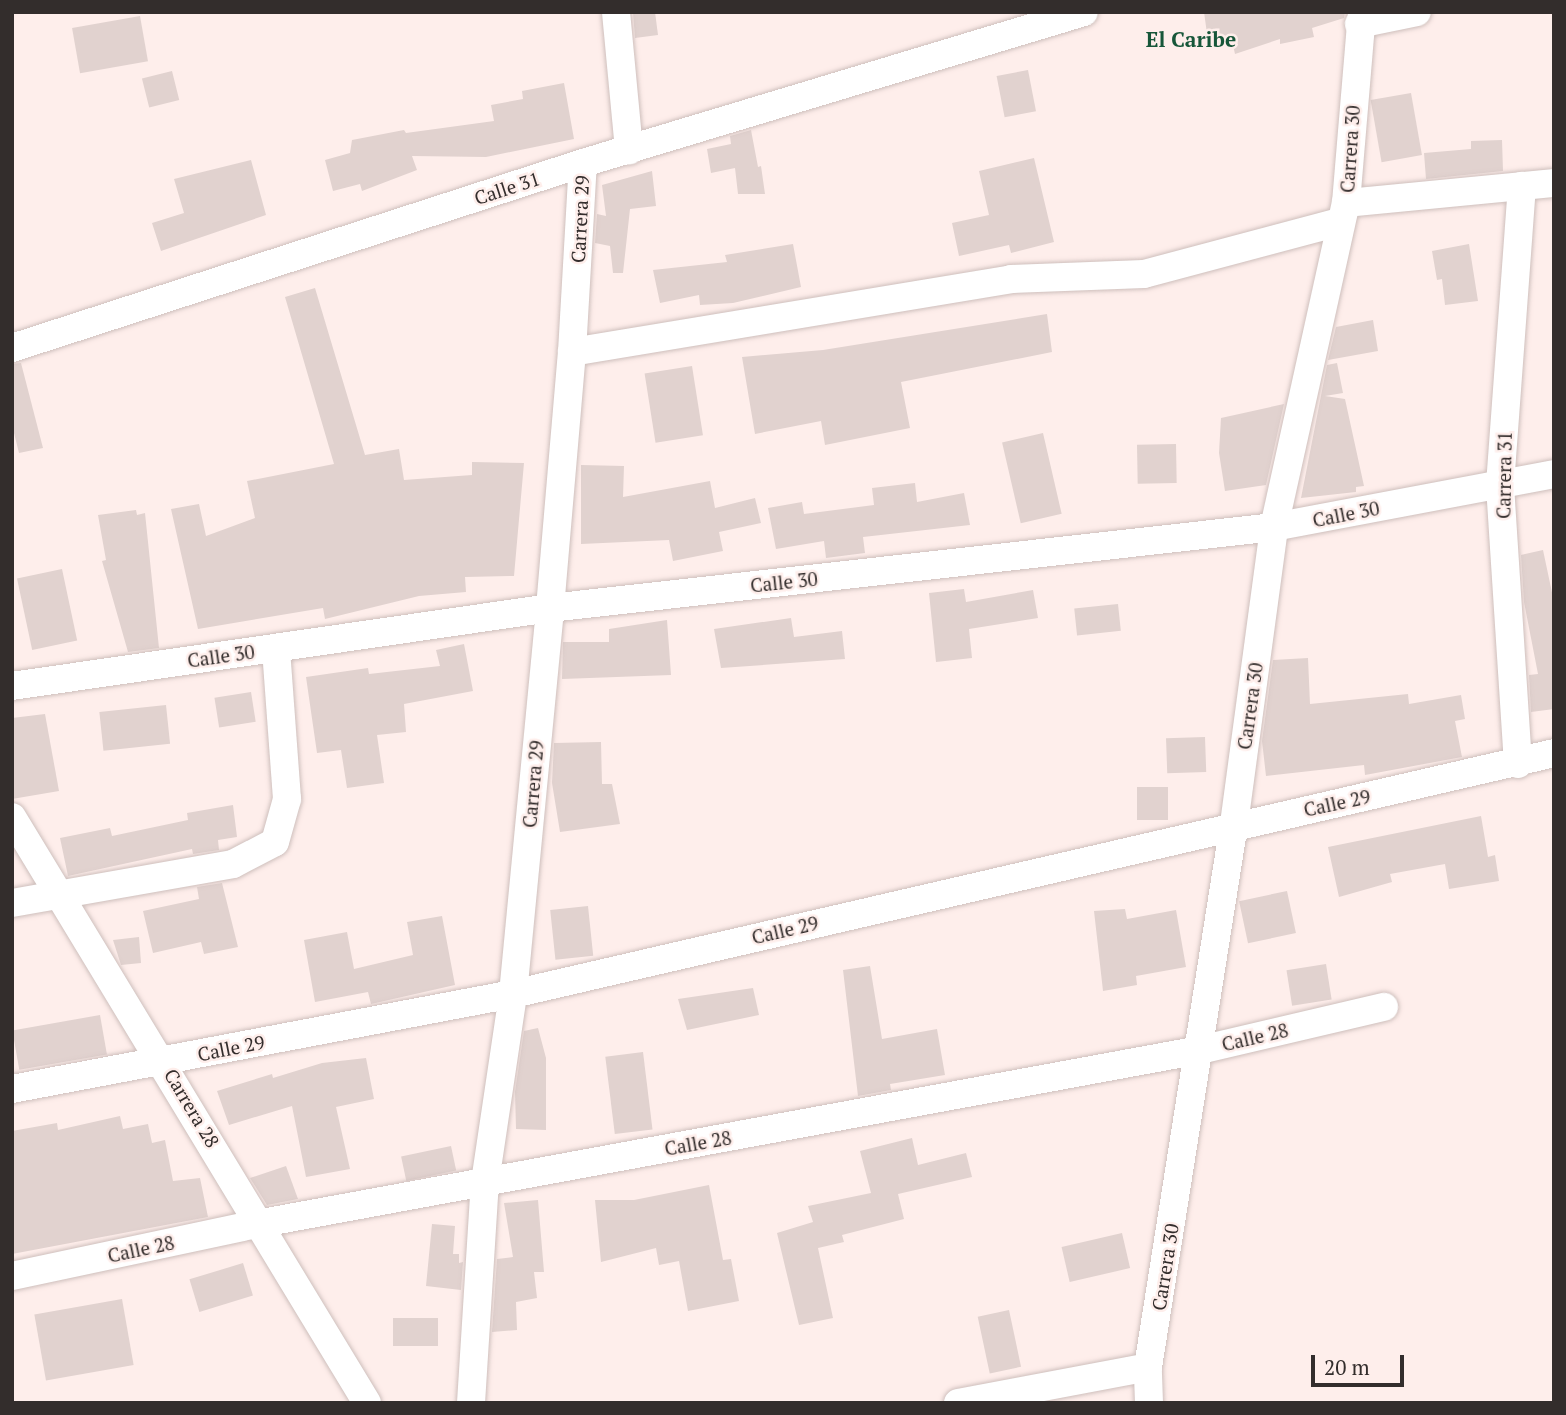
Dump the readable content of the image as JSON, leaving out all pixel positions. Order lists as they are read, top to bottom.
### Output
{
  "streets": {
    "street": [
      "Carrera 30",
      "Calle 31",
      "Carrera 29",
      "Carrera 31",
      "Calle 30",
      "Calle 29",
      "Calle 28",
      "Carrera 28"
    ]
  },
  "crossings": [
    ["Carrera 30", "Calle 30"],
    ["Carrera 30", "Calle 29"],
    ["Carrera 30", "Calle 28"],
    ["Calle 31", "Carrera 29"],
    ["Carrera 29", "Calle 30"],
    ["Carrera 29", "Calle 29"],
    ["Carrera 29", "Calle 28"],
    ["Carrera 31", "Calle 30"],
    ["Carrera 31", "Calle 29"],
    ["Calle 29", "Carrera 28"],
    ["Calle 28", "Carrera 28"]
  ],
  "districts": ["El Caribe"],
  "scale_bar": "20 m"
}
